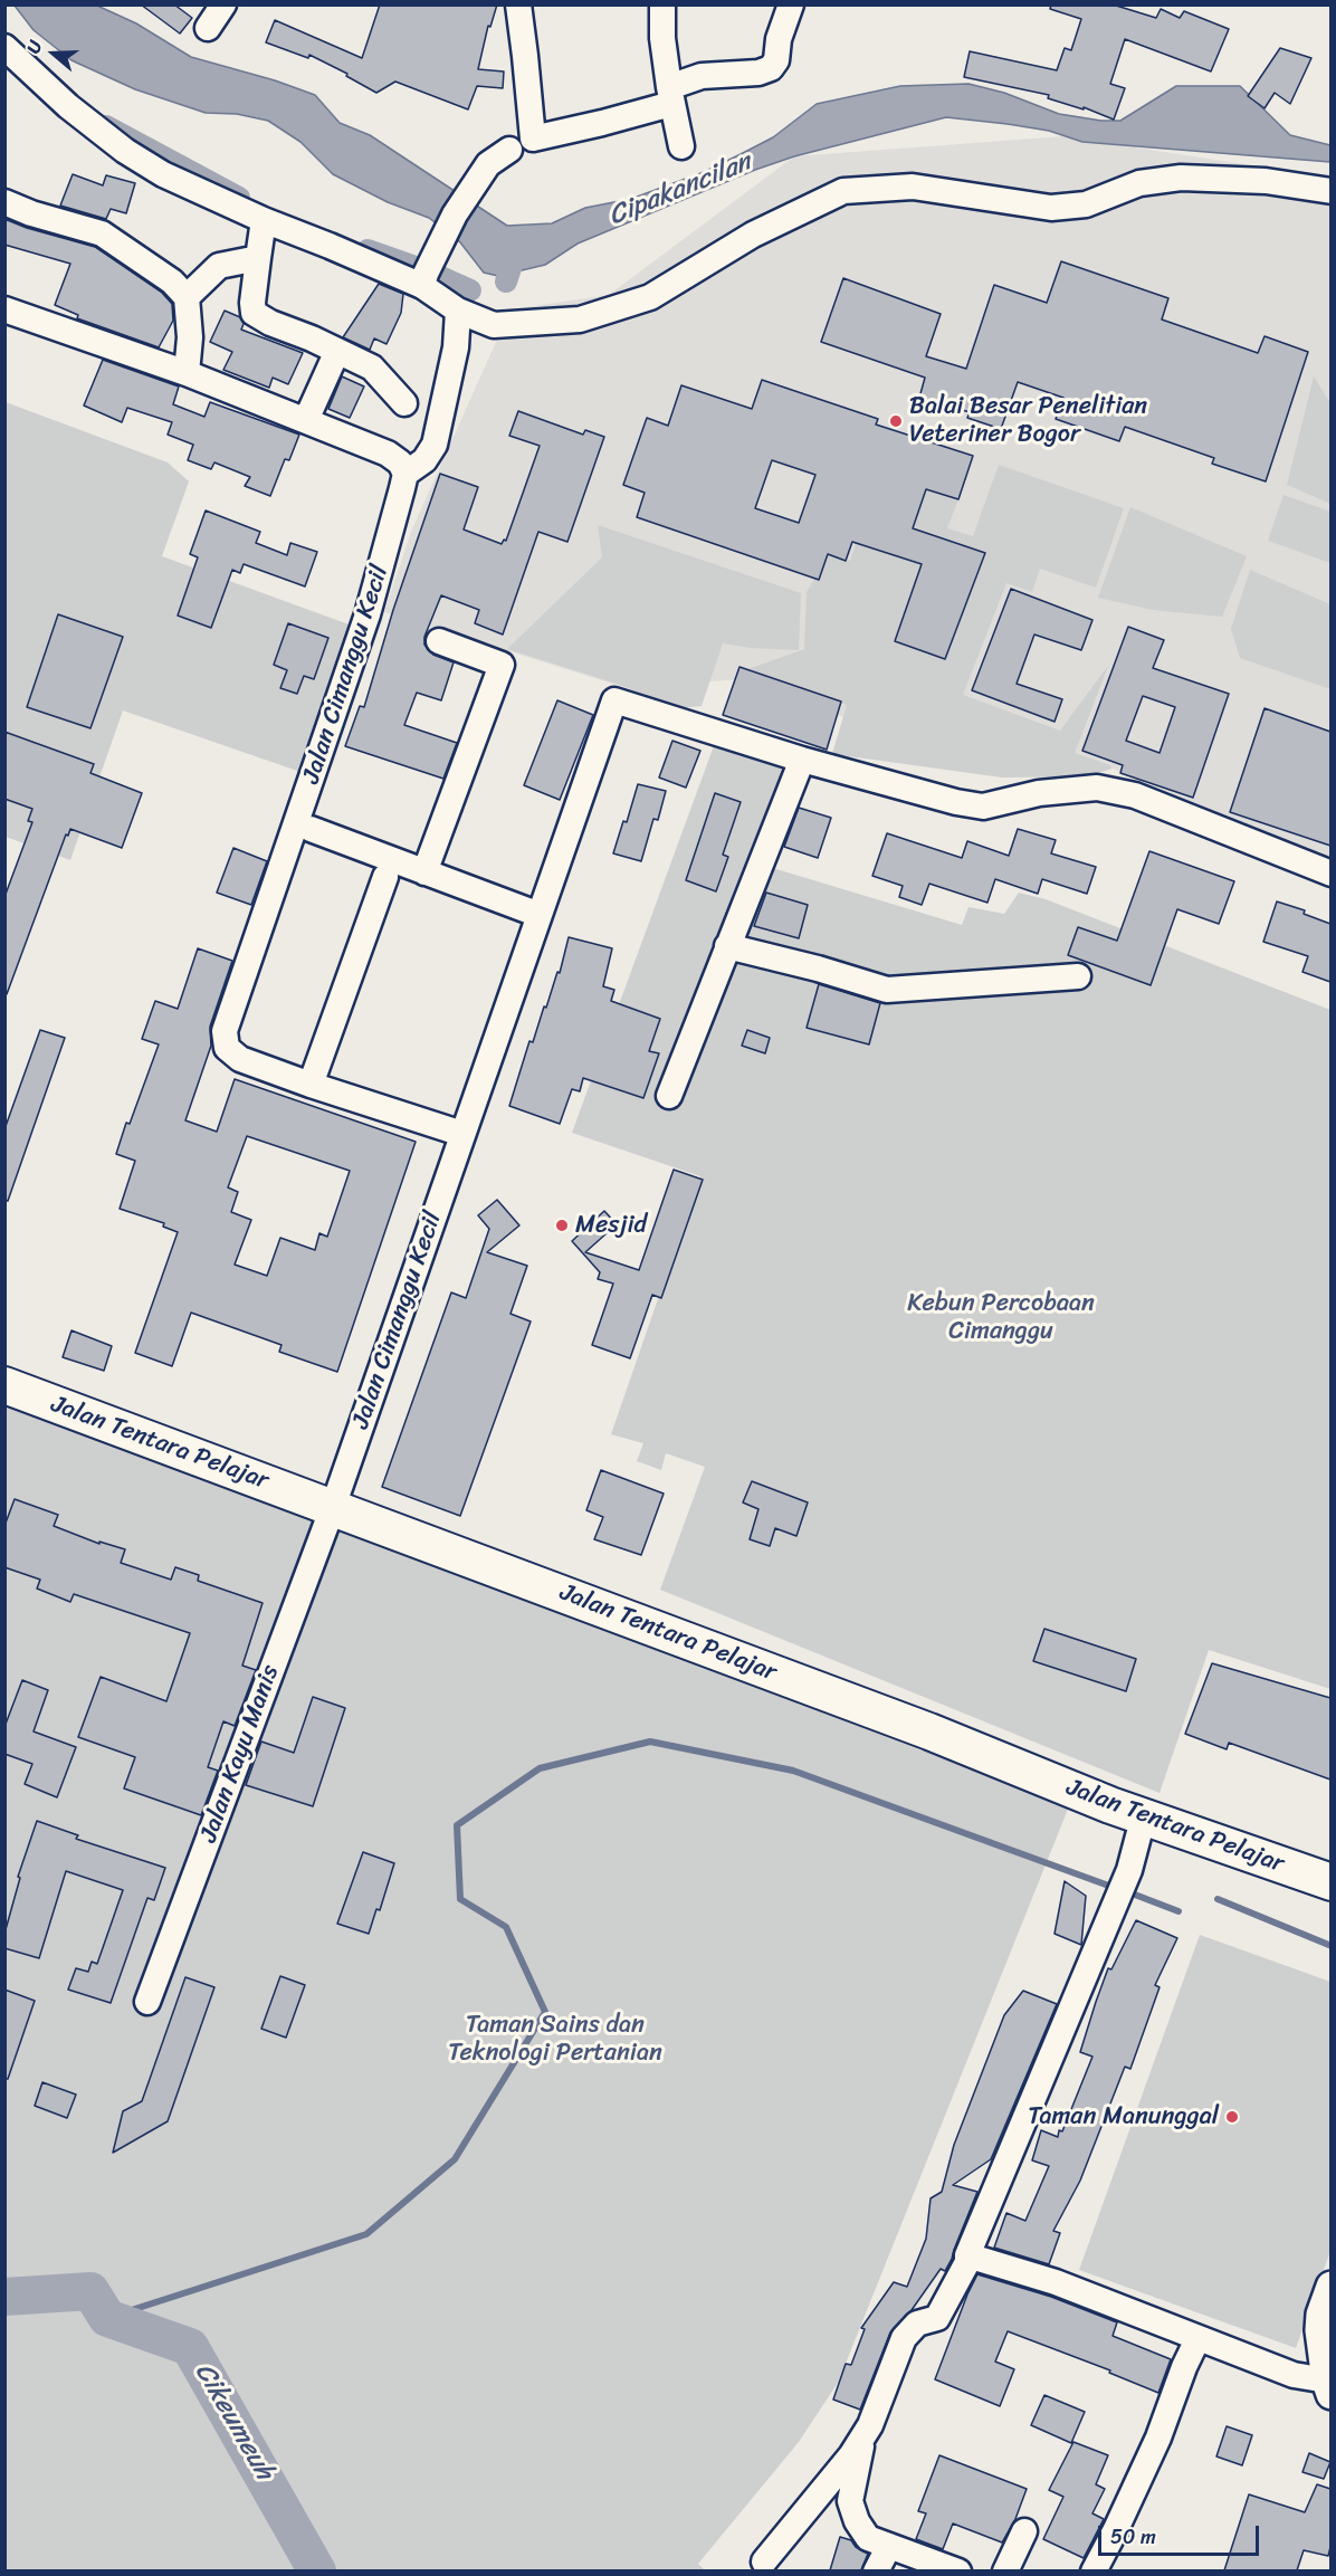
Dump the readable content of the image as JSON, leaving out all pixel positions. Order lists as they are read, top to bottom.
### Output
{
  "streets": {
    "main road": ["Jalan Tentara Pelajar"],
    "street": ["Jalan Cimanggu Kecil", "Jalan Kayu Manis"]
  },
  "crossings": [
    ["Jalan Cimanggu Kecil", "Jalan Tentara Pelajar"],
    ["Jalan Cimanggu Kecil", "Jalan Kayu Manis"],
    ["Jalan Tentara Pelajar", "Jalan Kayu Manis"]
  ],
  "water": ["Cipakancilan", "Cikeumeuh"],
  "parks": ["Kebun Percobaan Cimanggu", "Taman Sains dan Teknologi Pertanian"],
  "places": ["Balai Besar Penelitian Veteriner Bogor", "Mesjid", "Taman Manunggal"],
  "scale_bar": "50 m",
  "north": "left"
}
